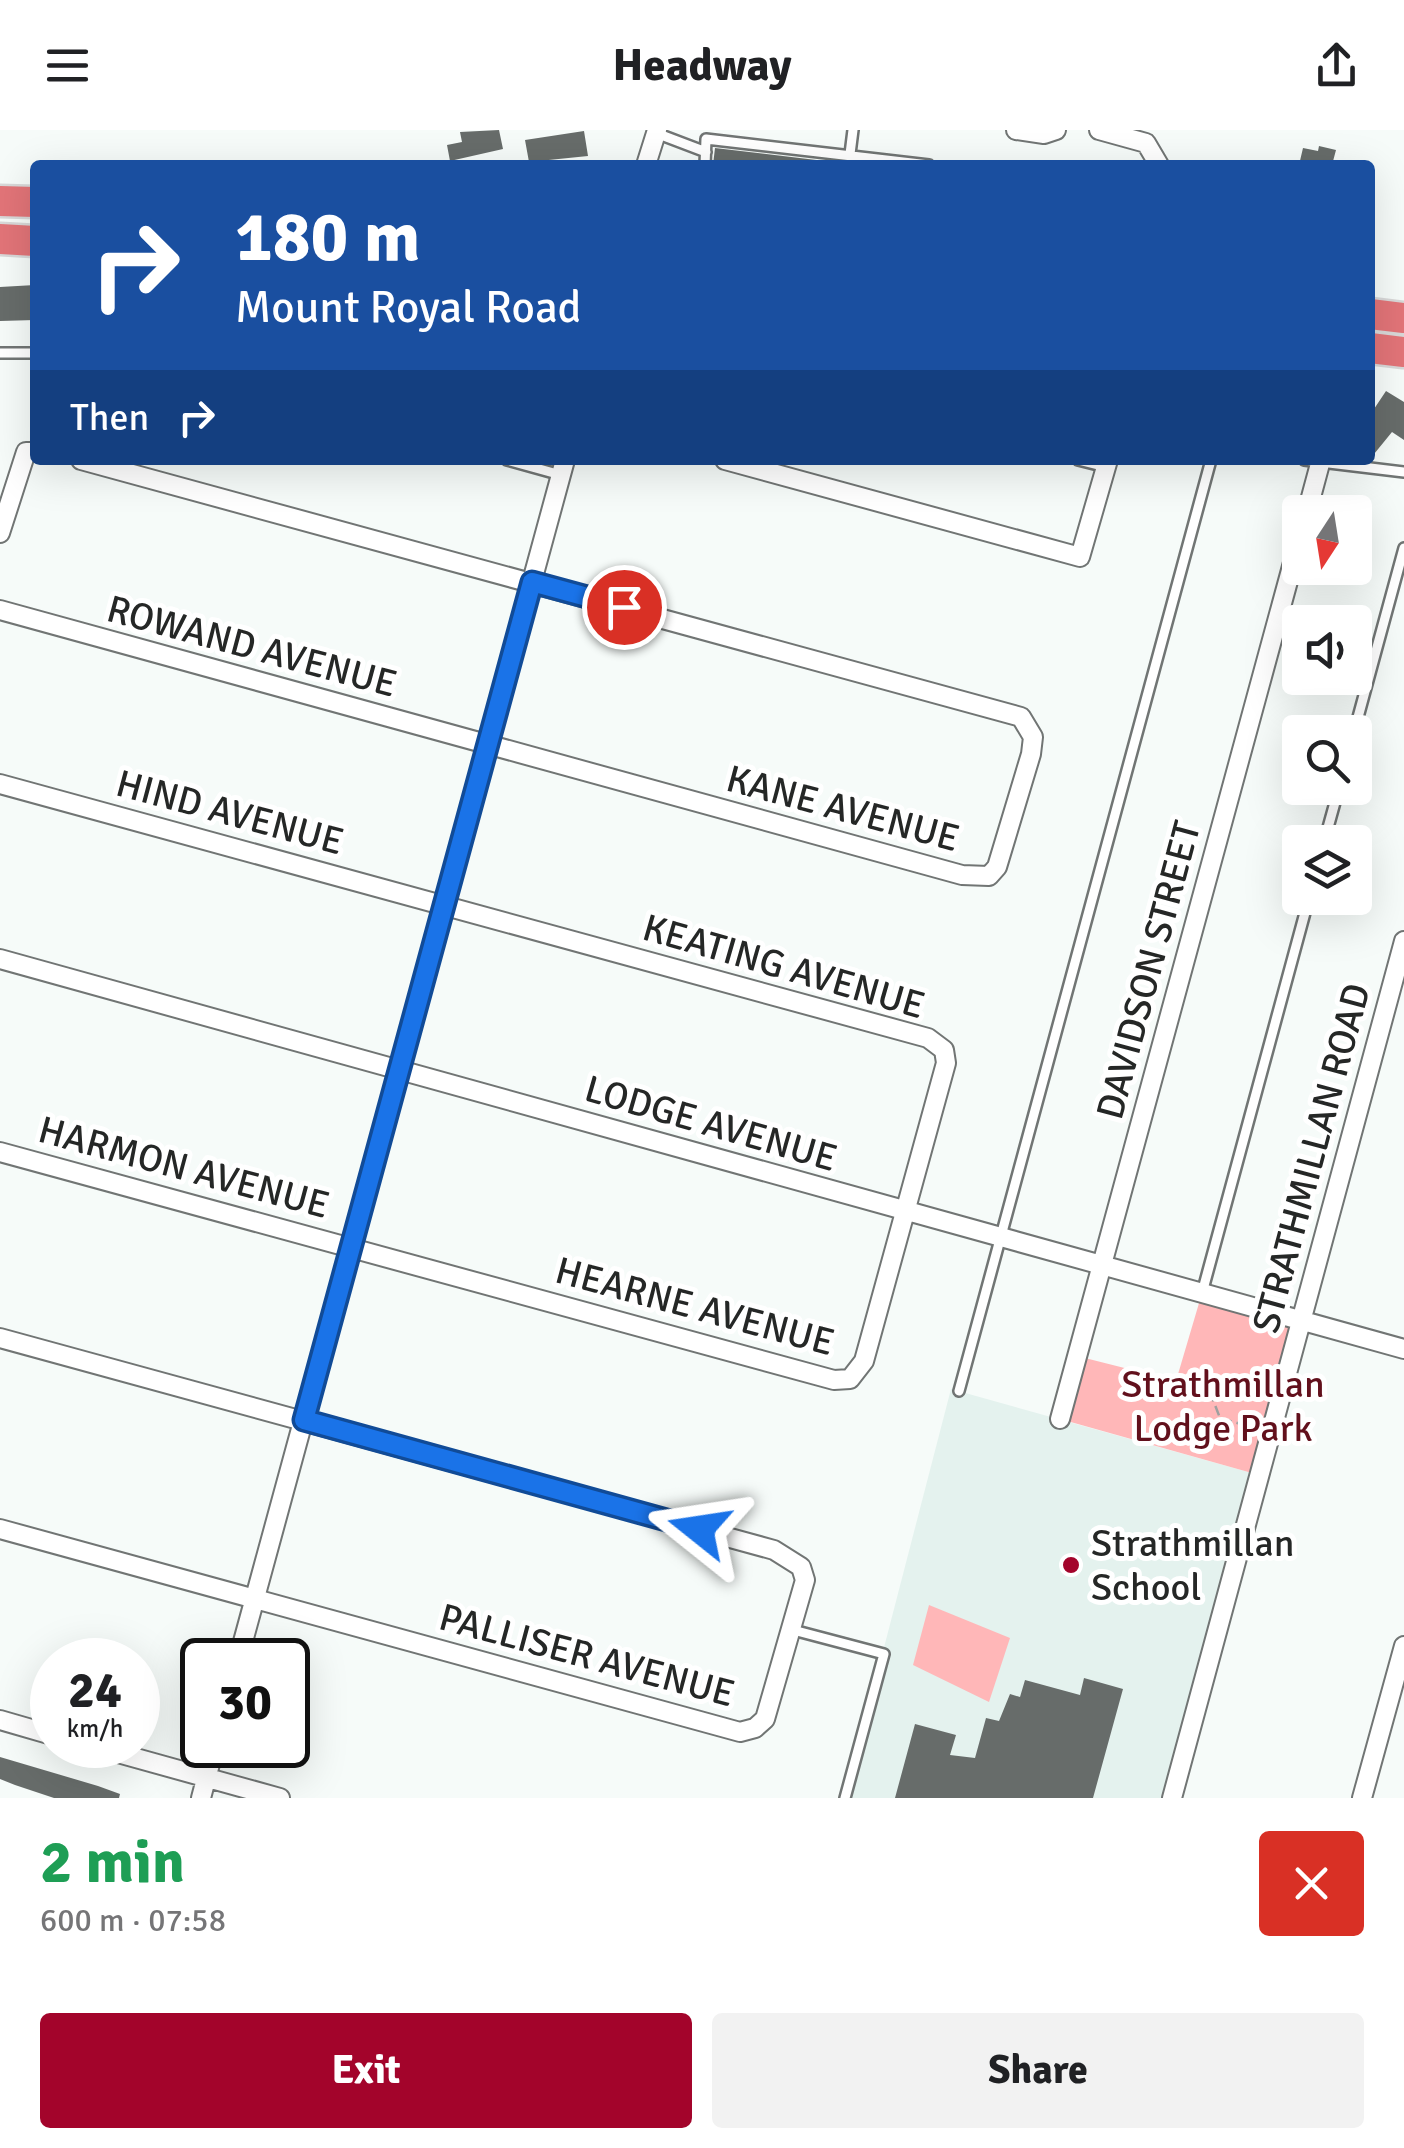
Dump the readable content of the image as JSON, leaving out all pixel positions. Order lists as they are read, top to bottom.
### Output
{
  "streets": {
    "street": [
      "ROWAND AVENUE",
      "KANE AVENUE",
      "HIND AVENUE",
      "KEATING AVENUE",
      "DAVIDSON STREET",
      "LODGE AVENUE",
      "STRATHMILLAN ROAD",
      "HARMON AVENUE",
      "HEARNE AVENUE",
      "PALLISER AVENUE"
    ]
  },
  "crossings": [
    ["ROWAND AVENUE", "KANE AVENUE"],
    ["HIND AVENUE", "KEATING AVENUE"],
    ["KEATING AVENUE", "LODGE AVENUE"],
    ["KEATING AVENUE", "HEARNE AVENUE"],
    ["DAVIDSON STREET", "LODGE AVENUE"],
    ["LODGE AVENUE", "STRATHMILLAN ROAD"],
    ["LODGE AVENUE", "HEARNE AVENUE"],
    ["HARMON AVENUE", "HEARNE AVENUE"]
  ],
  "parks": ["Strathmillan Lodge Park"],
  "places": ["Strathmillan School"],
  "north": "bottom",
  "page": {
    "header": "Headway",
    "turn": ["180 m", "Mount Royal Road"],
    "then": "Then",
    "speed": "24 km/h",
    "limit": "30",
    "heading": ["2 min", "600 m · 07:58"],
    "buttons": ["Exit", "Share"]
  }
}
